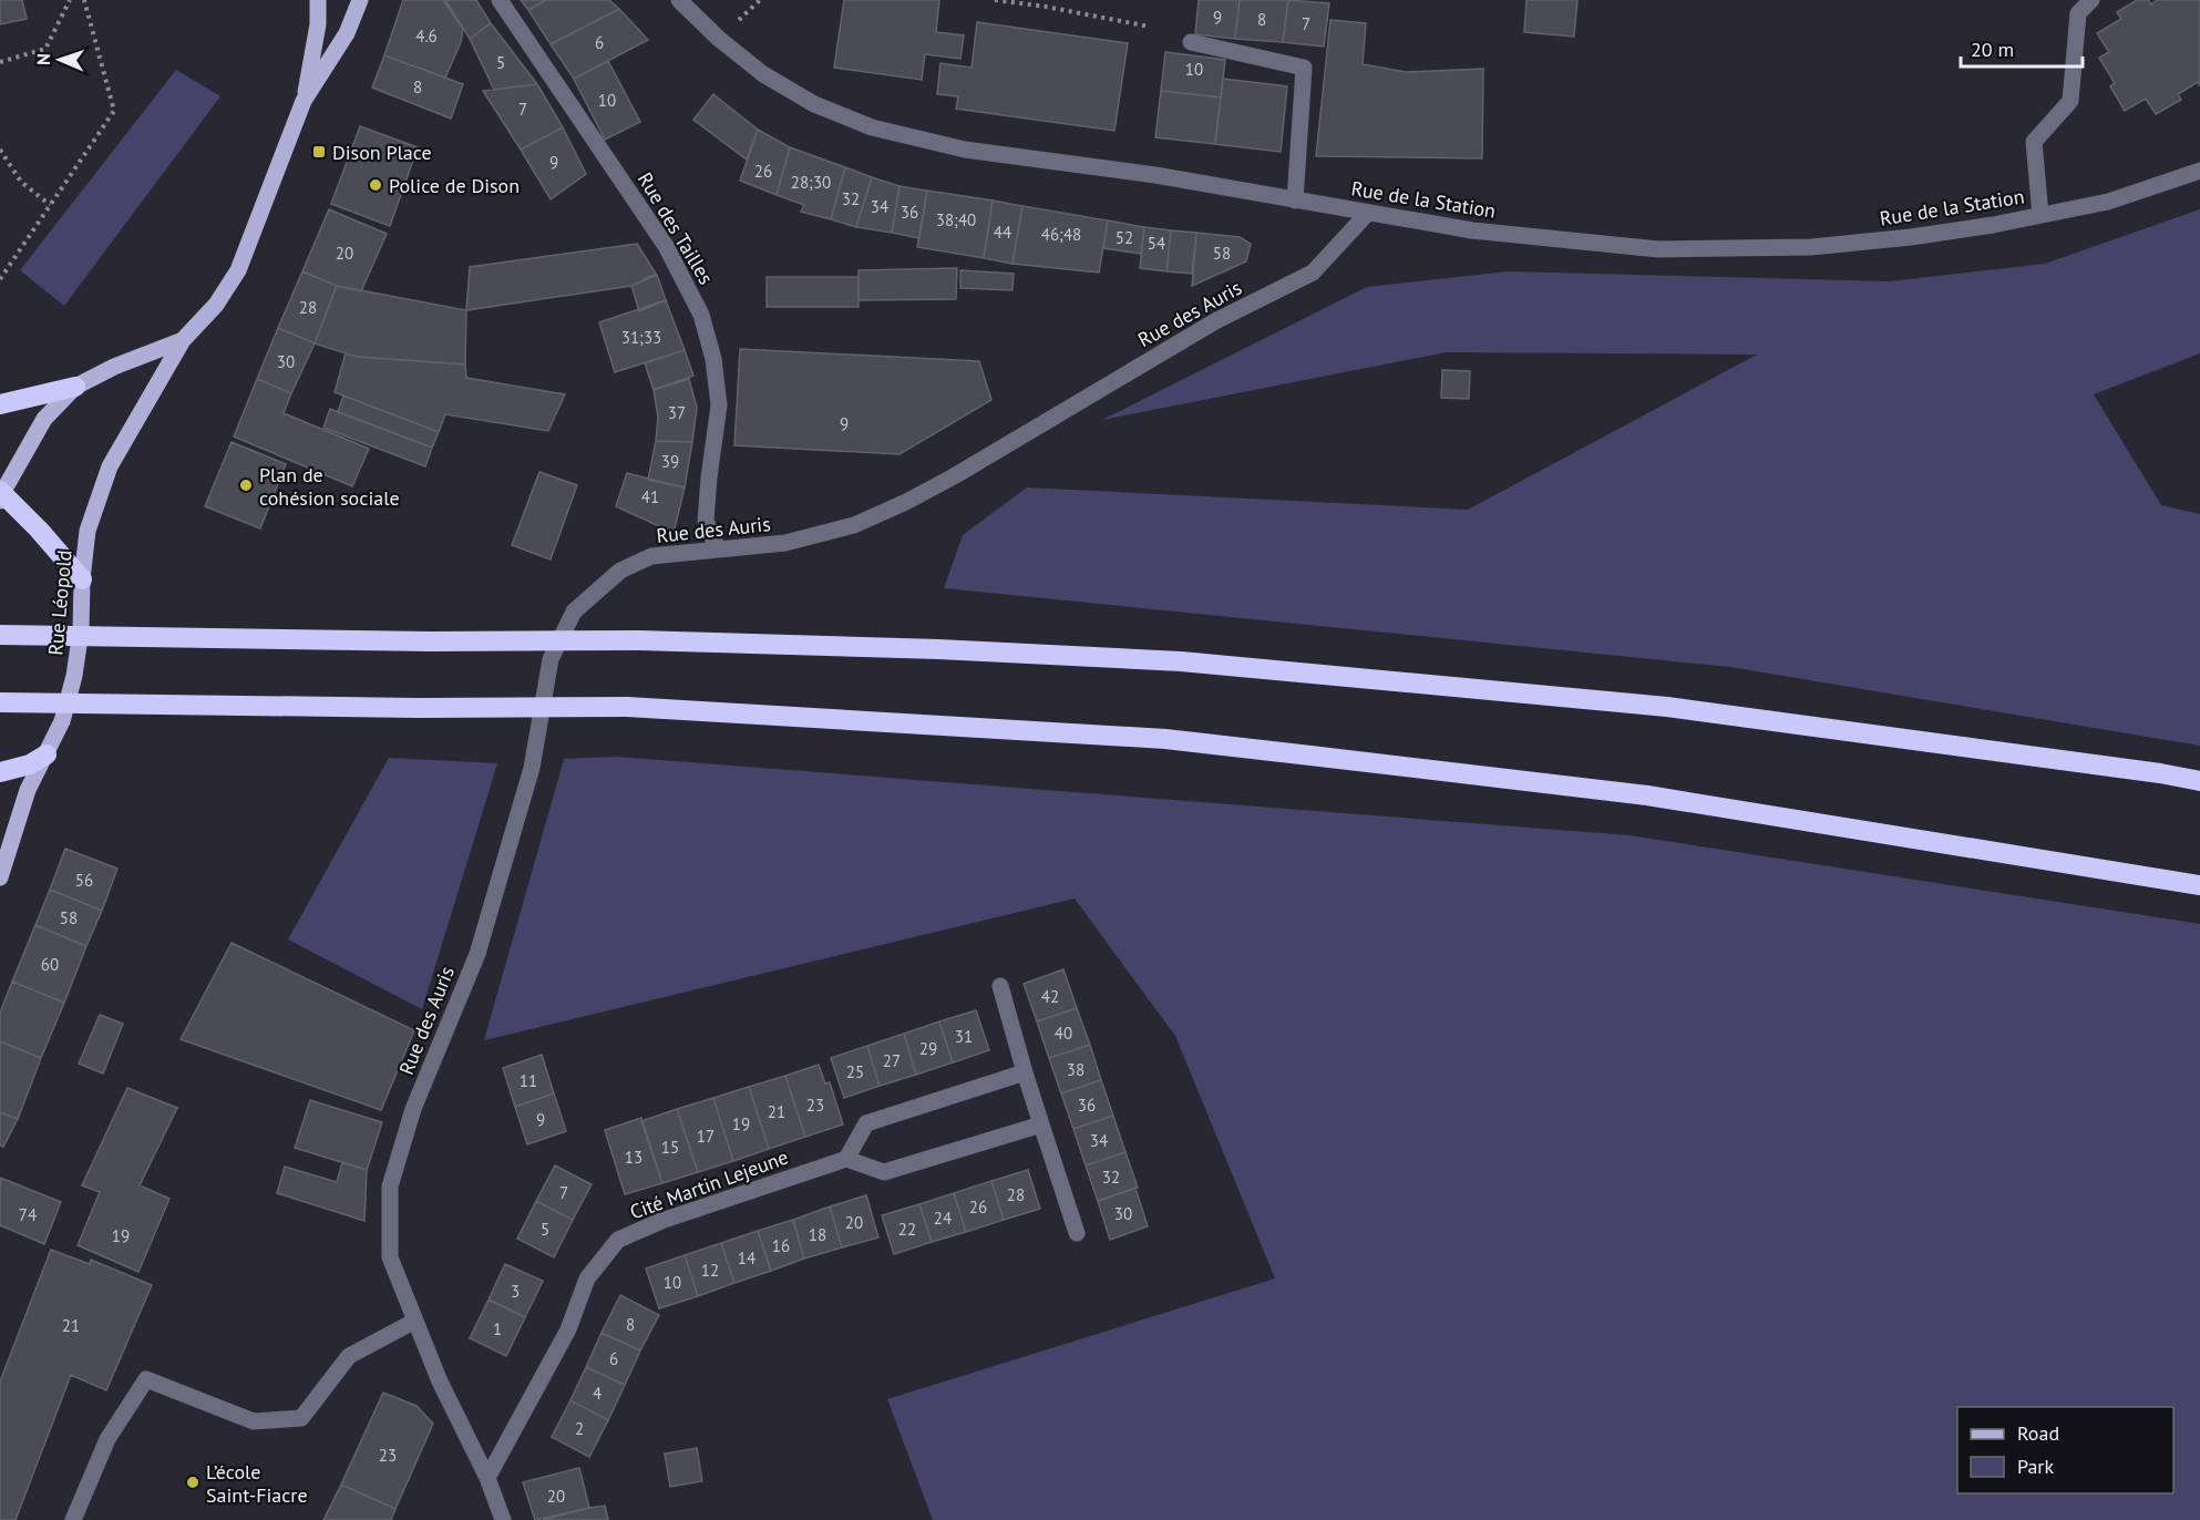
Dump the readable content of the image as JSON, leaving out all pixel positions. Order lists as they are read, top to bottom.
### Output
{
  "streets": {
    "main road": ["Rue Léopold"],
    "street": [
      "Rue de la Station",
      "Rue des Tailles",
      "Rue des Auris",
      "Cité Martin Lejeune"
    ]
  },
  "crossings": [
    ["Rue de la Station", "Rue des Auris"],
    ["Rue des Tailles", "Rue des Auris"],
    ["Rue des Auris", "Cité Martin Lejeune"]
  ],
  "places": {
    "transit": ["Dison Place"],
    "other": ["Police de Dison", "Plan de cohésion sociale", "L’école Saint-Fiacre"]
  },
  "house_numbers": [
    "9",
    "8",
    "7",
    "4.6",
    "6",
    "5",
    "10",
    "8",
    "10",
    "7",
    "9",
    "26",
    "28;30",
    "32",
    "34",
    "36",
    "38;40",
    "44",
    "46;48",
    "52",
    "54",
    "20",
    "58",
    "28",
    "31;33",
    "30",
    "37",
    "9",
    "39",
    "41",
    "56",
    "58",
    "60",
    "42",
    "40",
    "31",
    "29",
    "27",
    "38",
    "25",
    "11",
    "23",
    "36",
    "21",
    "9",
    "19",
    "17",
    "34",
    "15",
    "13",
    "32",
    "7",
    "28",
    "26",
    "30",
    "74",
    "24",
    "20",
    "5",
    "22",
    "18",
    "19",
    "16",
    "14",
    "12",
    "10",
    "3",
    "8",
    "21",
    "1",
    "6",
    "4",
    "2",
    "23",
    "20"
  ],
  "legend": ["Road", "Park"],
  "scale_bar": "20 m",
  "north": "left"
}
